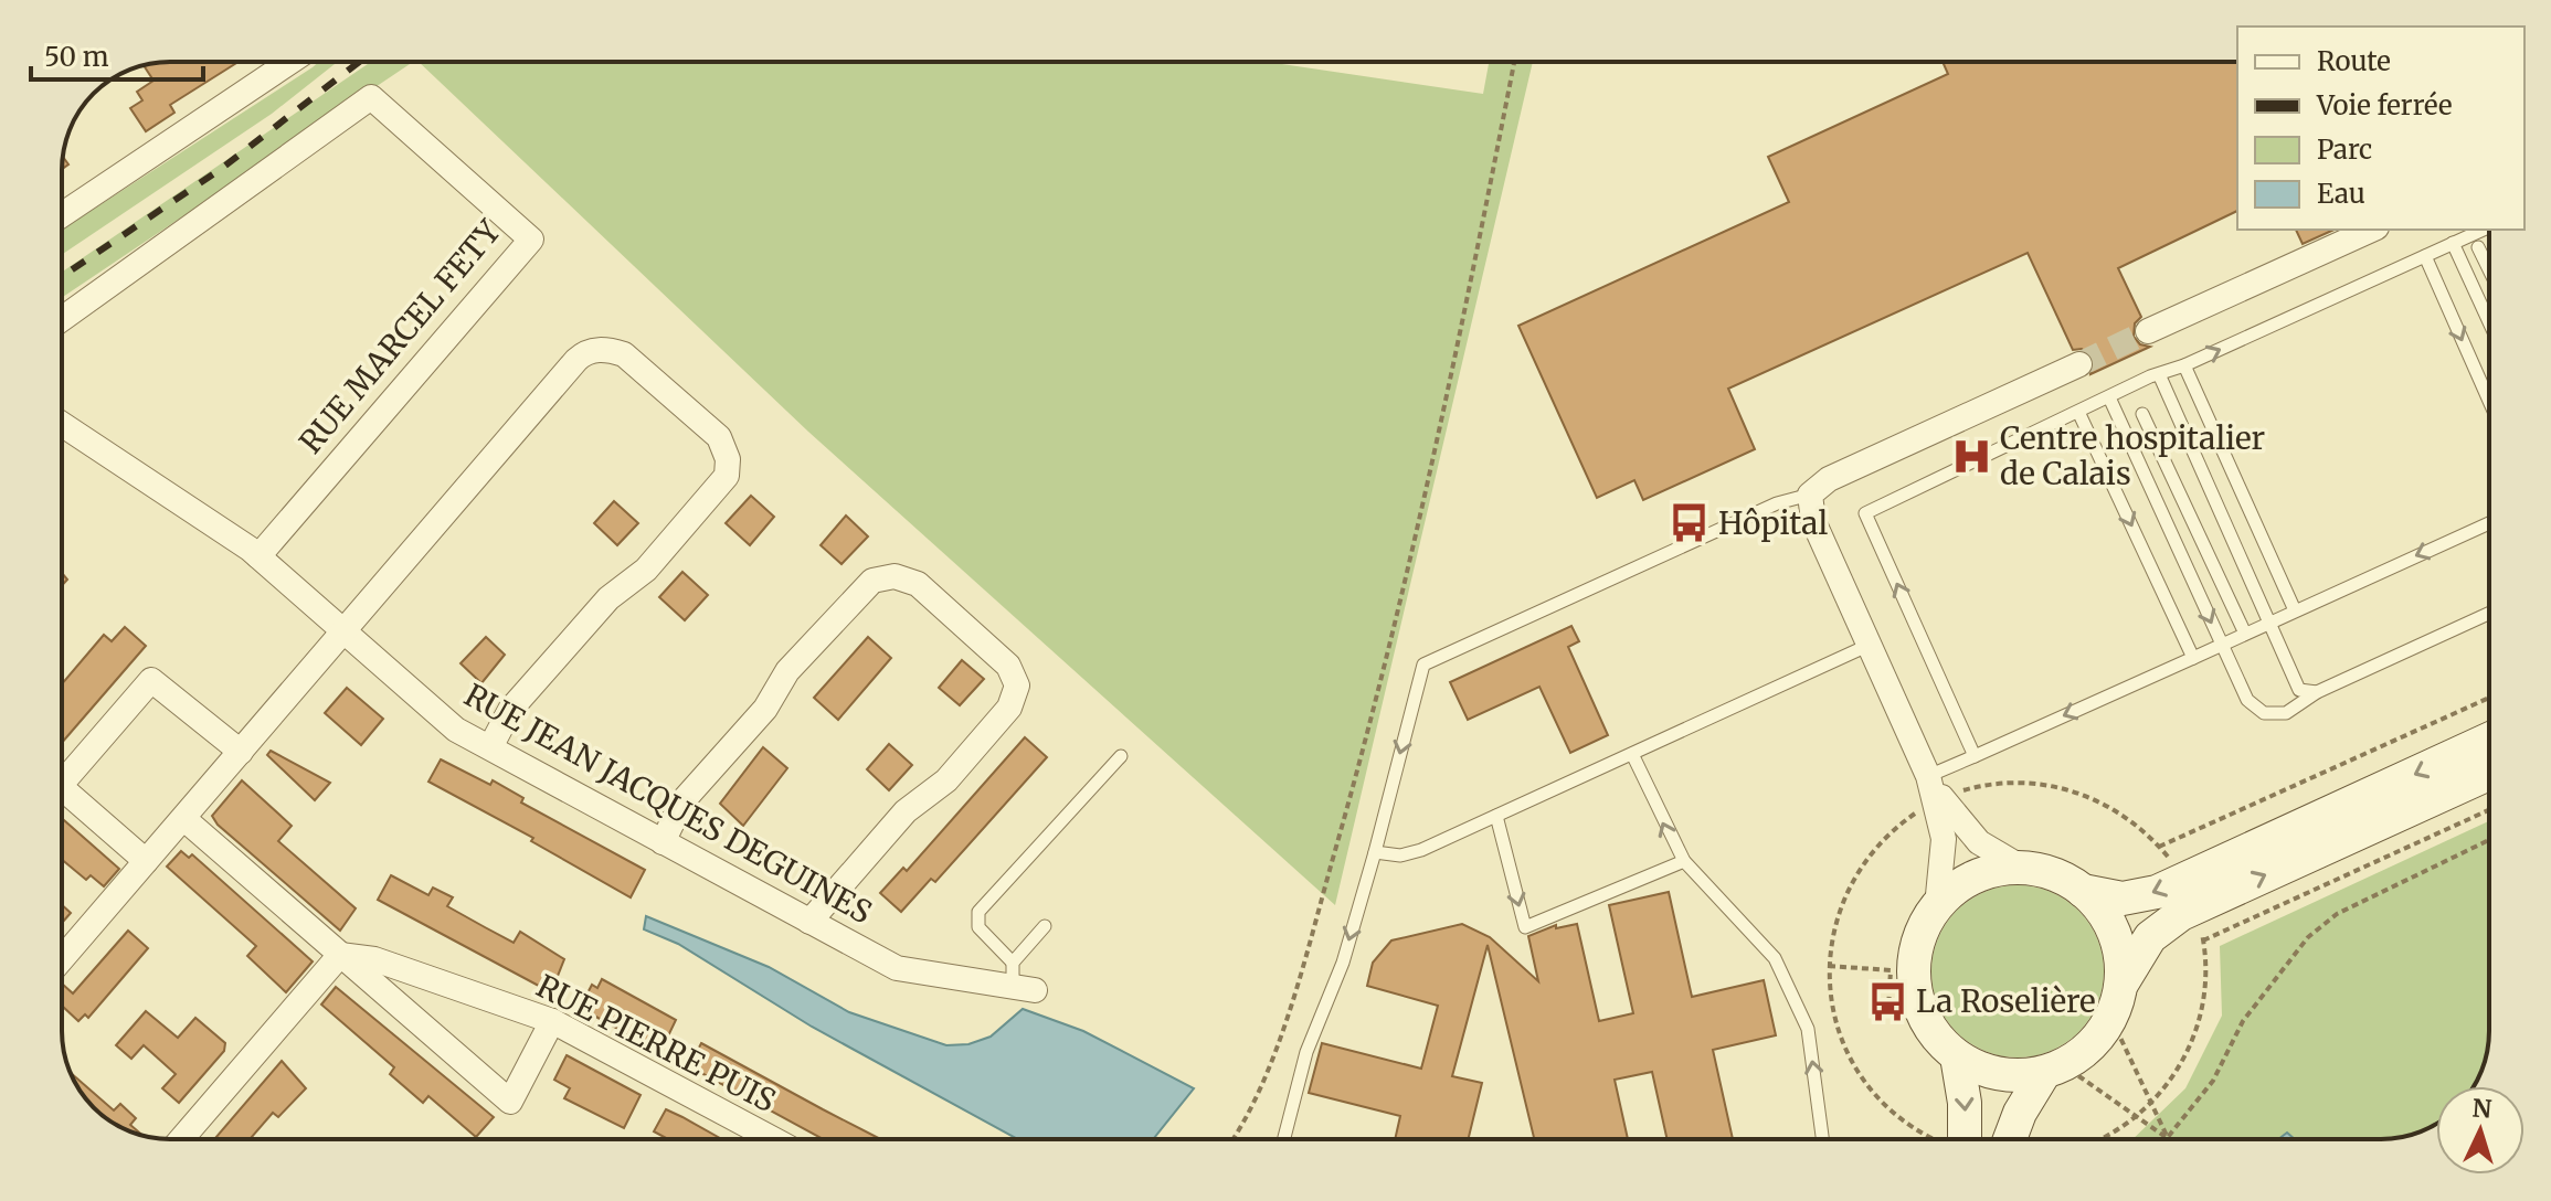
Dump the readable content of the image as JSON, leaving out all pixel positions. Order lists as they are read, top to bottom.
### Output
{
  "streets": {
    "street": ["RUE MARCEL FETY", "RUE JEAN JACQUES DEGUINES", "RUE PIERRE PUIS"]
  },
  "crossings": [
    ["RUE MARCEL FETY", "RUE JEAN JACQUES DEGUINES"]
  ],
  "places": {
    "hospital": ["Centre hospitalier de Calais"],
    "bus stop": ["Hôpital", "La Roselière"]
  },
  "legend": [
    "Route",
    "Voie ferrée",
    "Parc",
    "Eau"
  ],
  "scale_bar": "50 m",
  "north": "top"
}
